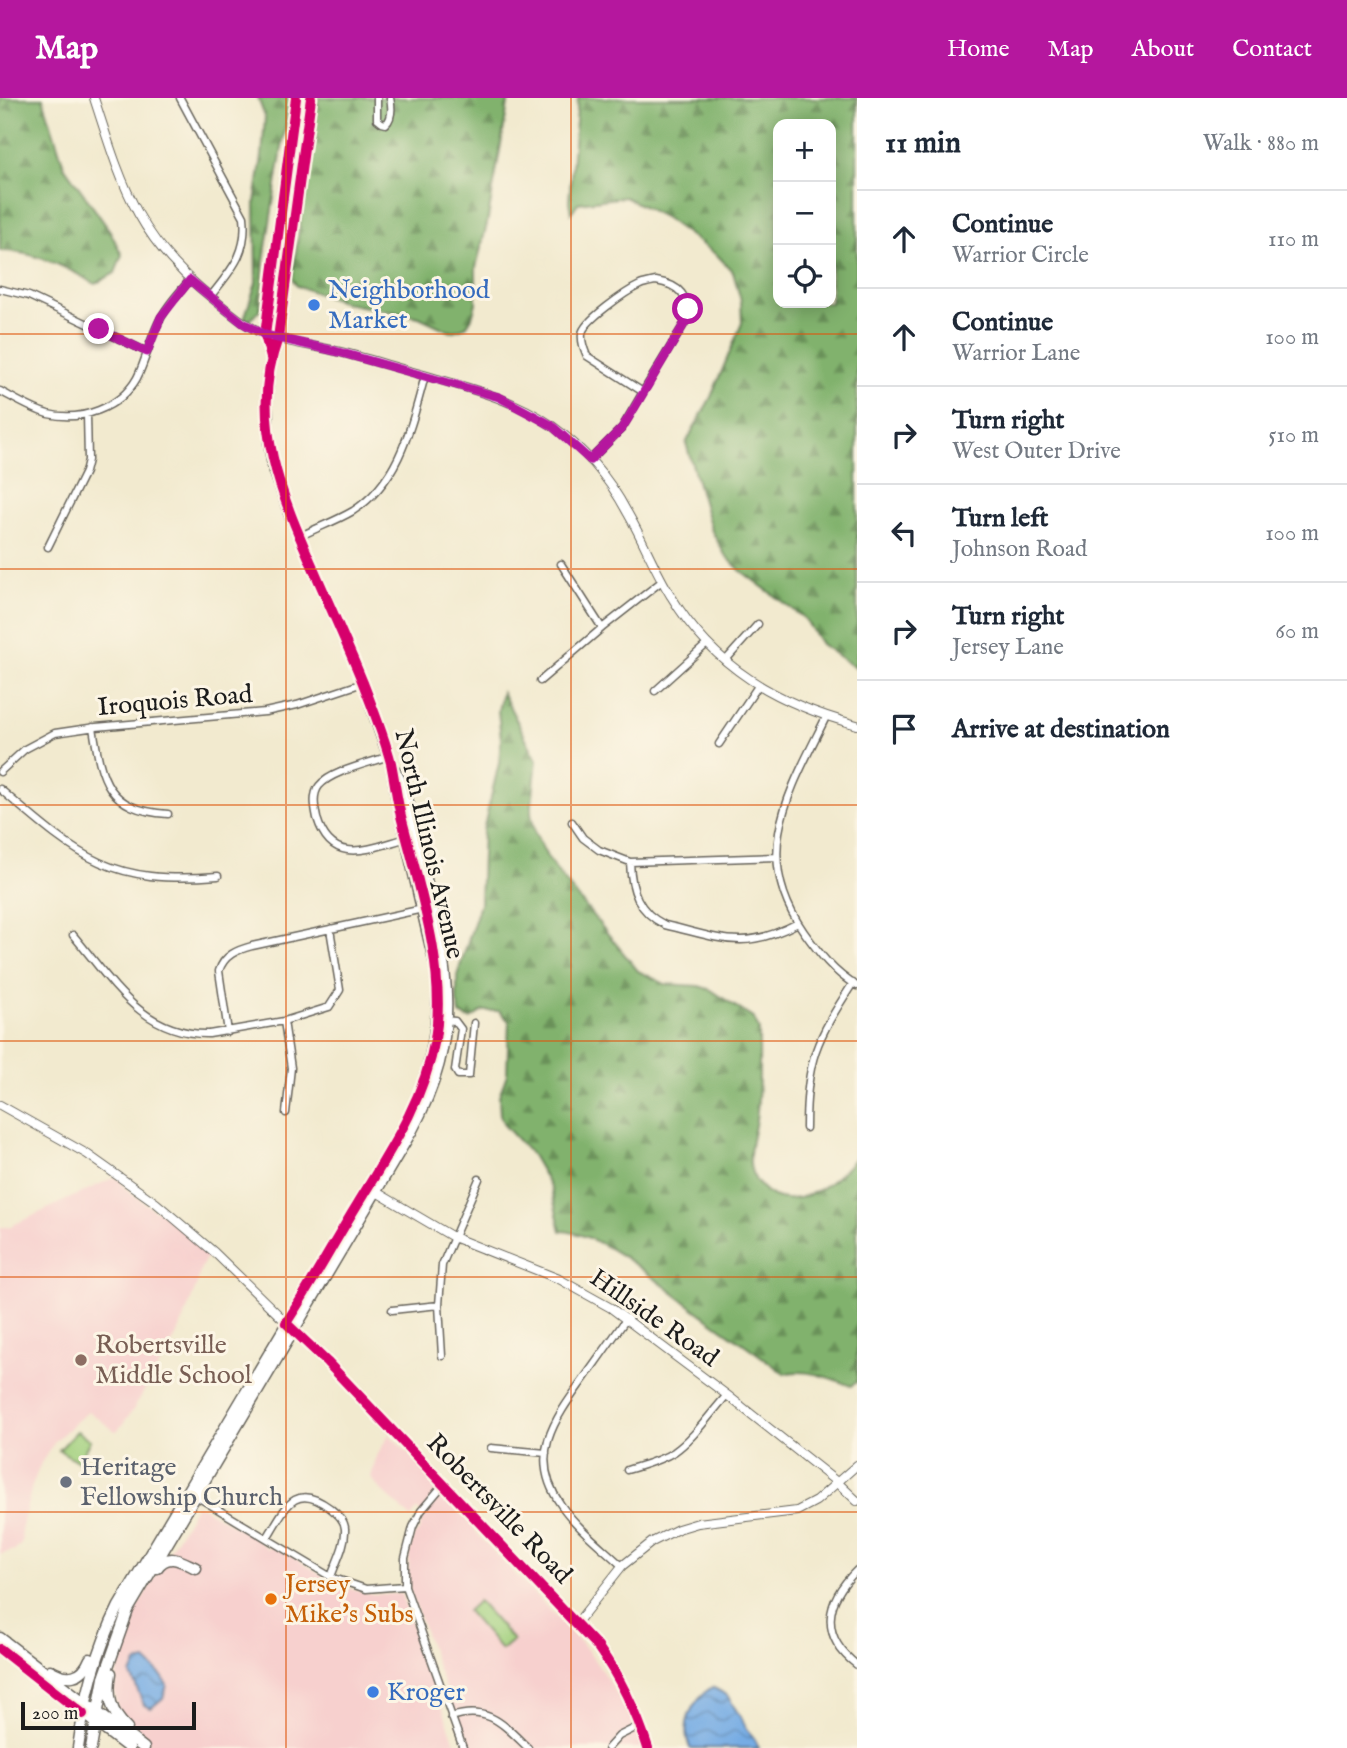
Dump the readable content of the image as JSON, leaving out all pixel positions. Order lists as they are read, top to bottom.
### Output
{
  "streets": {
    "highway": ["North Illinois Avenue"],
    "street": ["Iroquois Road", "Hillside Road", "Robertsville Road"]
  },
  "crossings": [
    ["Iroquois Road", "North Illinois Avenue"],
    ["North Illinois Avenue", "Hillside Road"],
    ["North Illinois Avenue", "Robertsville Road"]
  ],
  "places": [
    "Neighborhood Market",
    "Robertsville Middle School",
    "Heritage Fellowship Church",
    "Jersey Mike's Subs",
    "Kroger"
  ],
  "scale_bar": "200 m",
  "page": {
    "header": "Map",
    "nav": [
      "Home",
      "Map",
      "About",
      "Contact"
    ],
    "heading": ["11 min", "Walk · 880 m"],
    "map_buttons": ["+", "−"],
    "list": [
      ["Continue", "Warrior Circle", "110 m"],
      ["Continue", "Warrior Lane", "100 m"],
      ["Turn right", "West Outer Drive", "510 m"],
      ["Turn left", "Johnson Road", "100 m"],
      ["Turn right", "Jersey Lane", "60 m"],
      "Arrive at destination"
    ],
    "scale": "200 m"
  }
}
